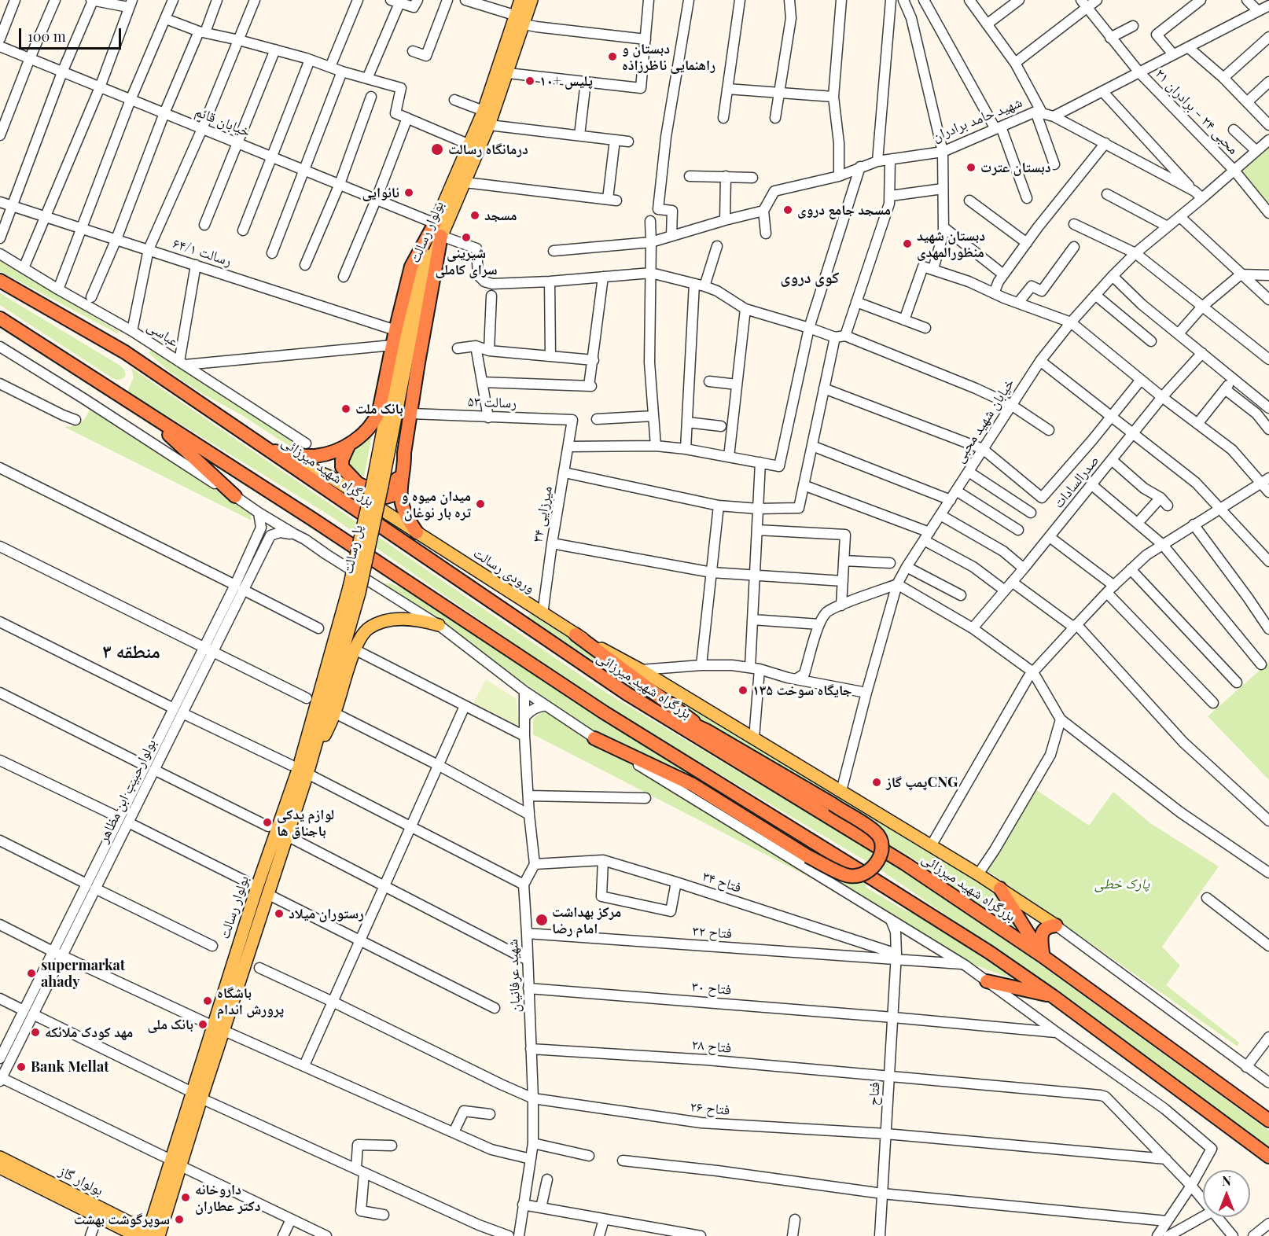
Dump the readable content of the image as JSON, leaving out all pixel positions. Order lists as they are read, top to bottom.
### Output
{
  "streets": {
    "highway": ["بزرگراه شهید میرزائی"],
    "main road": [
      "بولوار رسالت",
      "پل رسالت",
      "ورودی رسالت",
      "بولوار گاز"
    ],
    "street": [
      "محبی ۲۴ - برادران ۲۱",
      "شهید حامد برادران",
      "خیابان قائم",
      "رسالت ۶۴/۱",
      "عباسی",
      "رسالت ۵۳",
      "خیابان شهید محبی",
      "صدرالسادات",
      "میرزایی ۳۴",
      "بولوارحبیب ابن مظاهر",
      "فتاح ۳۴",
      "فتاح ۳۲",
      "شهید عرفانیان",
      "فتاح ۳۰",
      "فتاح ۲۸",
      "فتاح",
      "فتاح ۲۶"
    ]
  },
  "crossings": [
    ["محبی ۲۴ - برادران ۲۱", "خیابان شهید محبی"],
    ["شهید حامد برادران", "خیابان شهید محبی"],
    ["خیابان قائم", "بولوار رسالت"],
    ["بولوار رسالت", "پل رسالت"],
    ["بولوار رسالت", "بولوار گاز"],
    ["رسالت ۵۳", "میرزایی ۳۴"],
    ["خیابان شهید محبی", "ورودی رسالت"],
    ["بزرگراه شهید میرزائی", "ورودی رسالت"],
    ["میرزایی ۳۴", "ورودی رسالت"],
    ["فتاح ۳۴", "فتاح ۳۲"],
    ["فتاح ۳۴", "فتاح"],
    ["فتاح ۳۲", "شهید عرفانیان"],
    ["فتاح ۳۲", "فتاح"],
    ["شهید عرفانیان", "فتاح ۳۰"],
    ["شهید عرفانیان", "فتاح ۲۸"],
    ["شهید عرفانیان", "فتاح ۲۶"],
    ["فتاح ۳۰", "فتاح"],
    ["فتاح ۲۸", "فتاح"],
    ["فتاح ۲۸", "فتاح ۲۶"],
    ["فتاح", "فتاح ۲۶"]
  ],
  "districts": ["کوی دروی", "منطقه ۳"],
  "parks": ["پارک خطی"],
  "places": [
    "دبستان و راهنمایی ناظرزاذه",
    "پلیس +۱۰",
    "درمانگاه رسالت",
    "دبستان عترت",
    "نانوایی",
    "مسجد جامع دروی",
    "مسجد",
    "شیرینی سرای کاملی",
    "دبستان شهید منظورالمهدی",
    "بانک ملت",
    "میدان میوه و تره بار نوغان",
    "جایگاه سوخت ۱۳۵",
    "پمپ گازCNG",
    "لوازم یدکی باجناق ها",
    "رستوران میلاد",
    "مرکز بهداشت امام رضا",
    "supermarkat ahady",
    "باشگاه پرورش اندام",
    "بانک ملی",
    "مهد کودک ملائکه",
    "Bank Mellat",
    "داروخانه دکتر عطاران",
    "سوپرگوشت بهشت"
  ],
  "scale_bar": "100 m",
  "north": "top"
}
